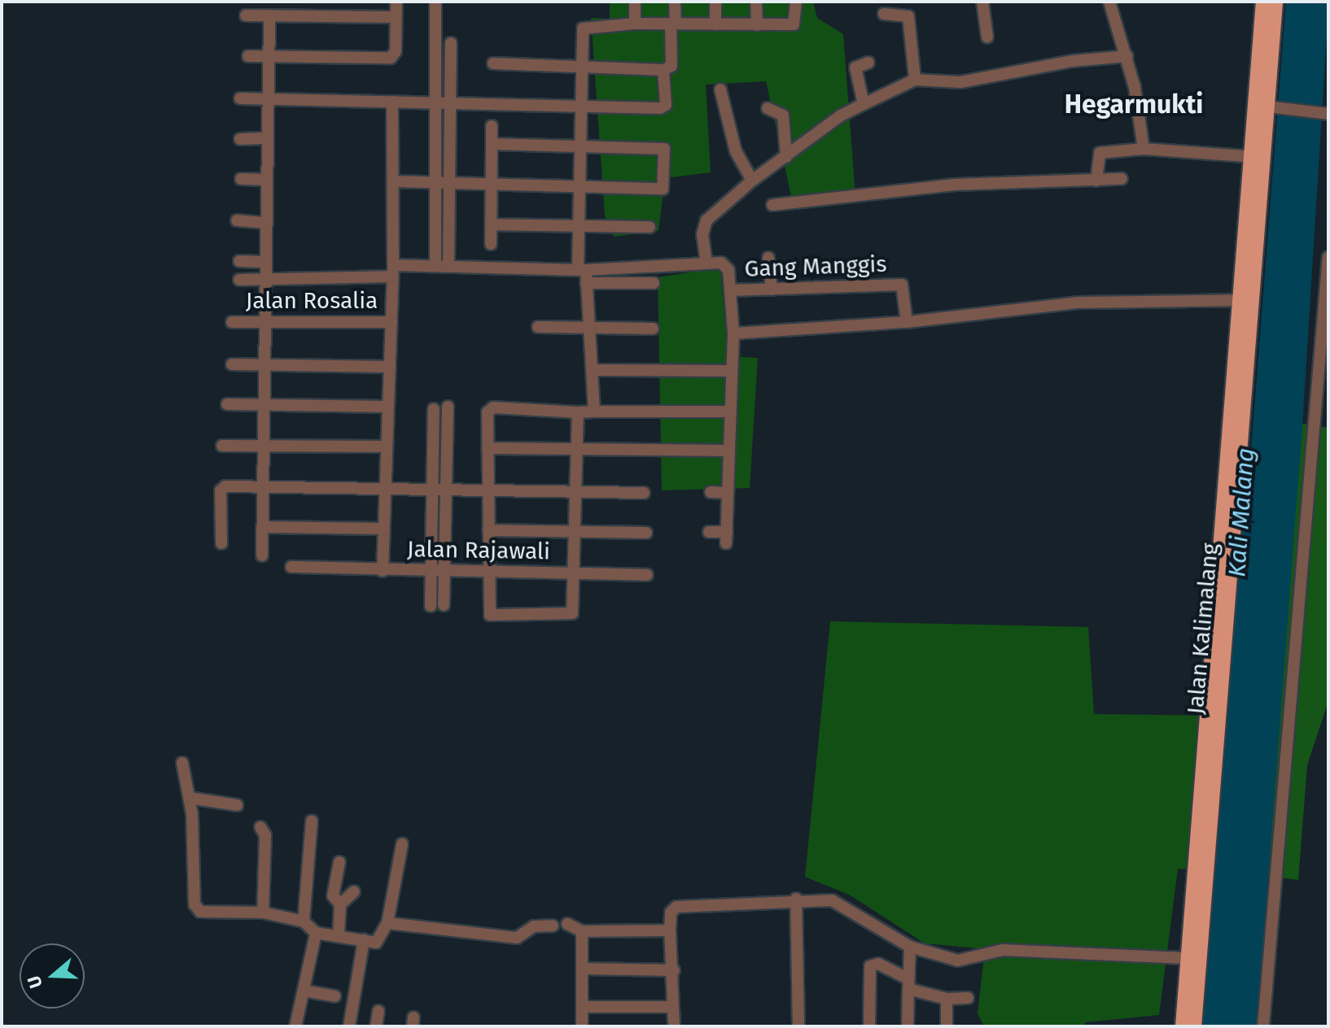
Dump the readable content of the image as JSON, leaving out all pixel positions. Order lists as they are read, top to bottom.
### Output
{
  "streets": {
    "main road": ["Jalan Kalimalang"],
    "street": ["Gang Manggis", "Jalan Rosalia", "Jalan Rajawali"]
  },
  "districts": ["Hegarmukti"],
  "water": ["Kali Malang"],
  "north": "left"
}
